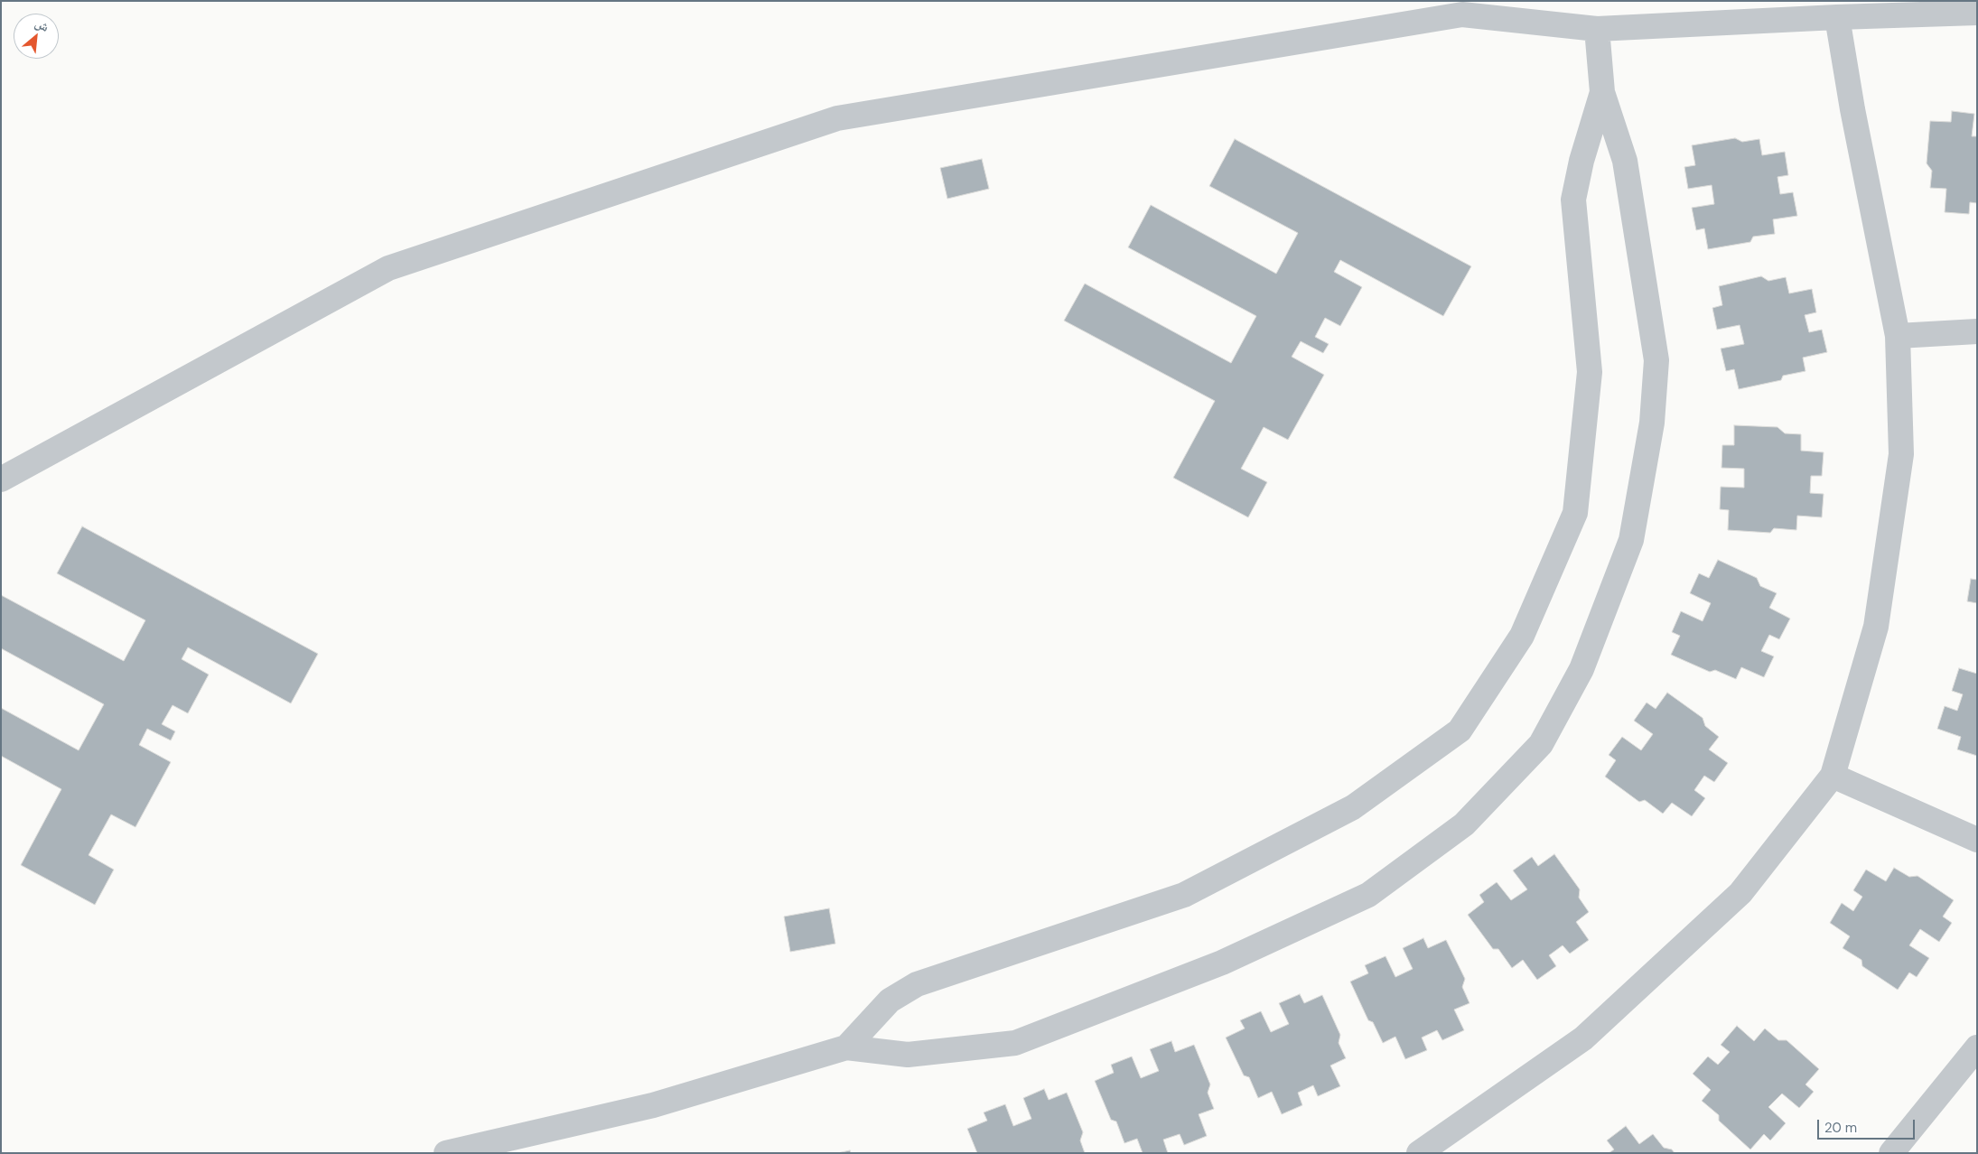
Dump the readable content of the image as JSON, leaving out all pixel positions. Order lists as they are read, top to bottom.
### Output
{
  "scale_bar": "20 m",
  "north": "top right"
}
